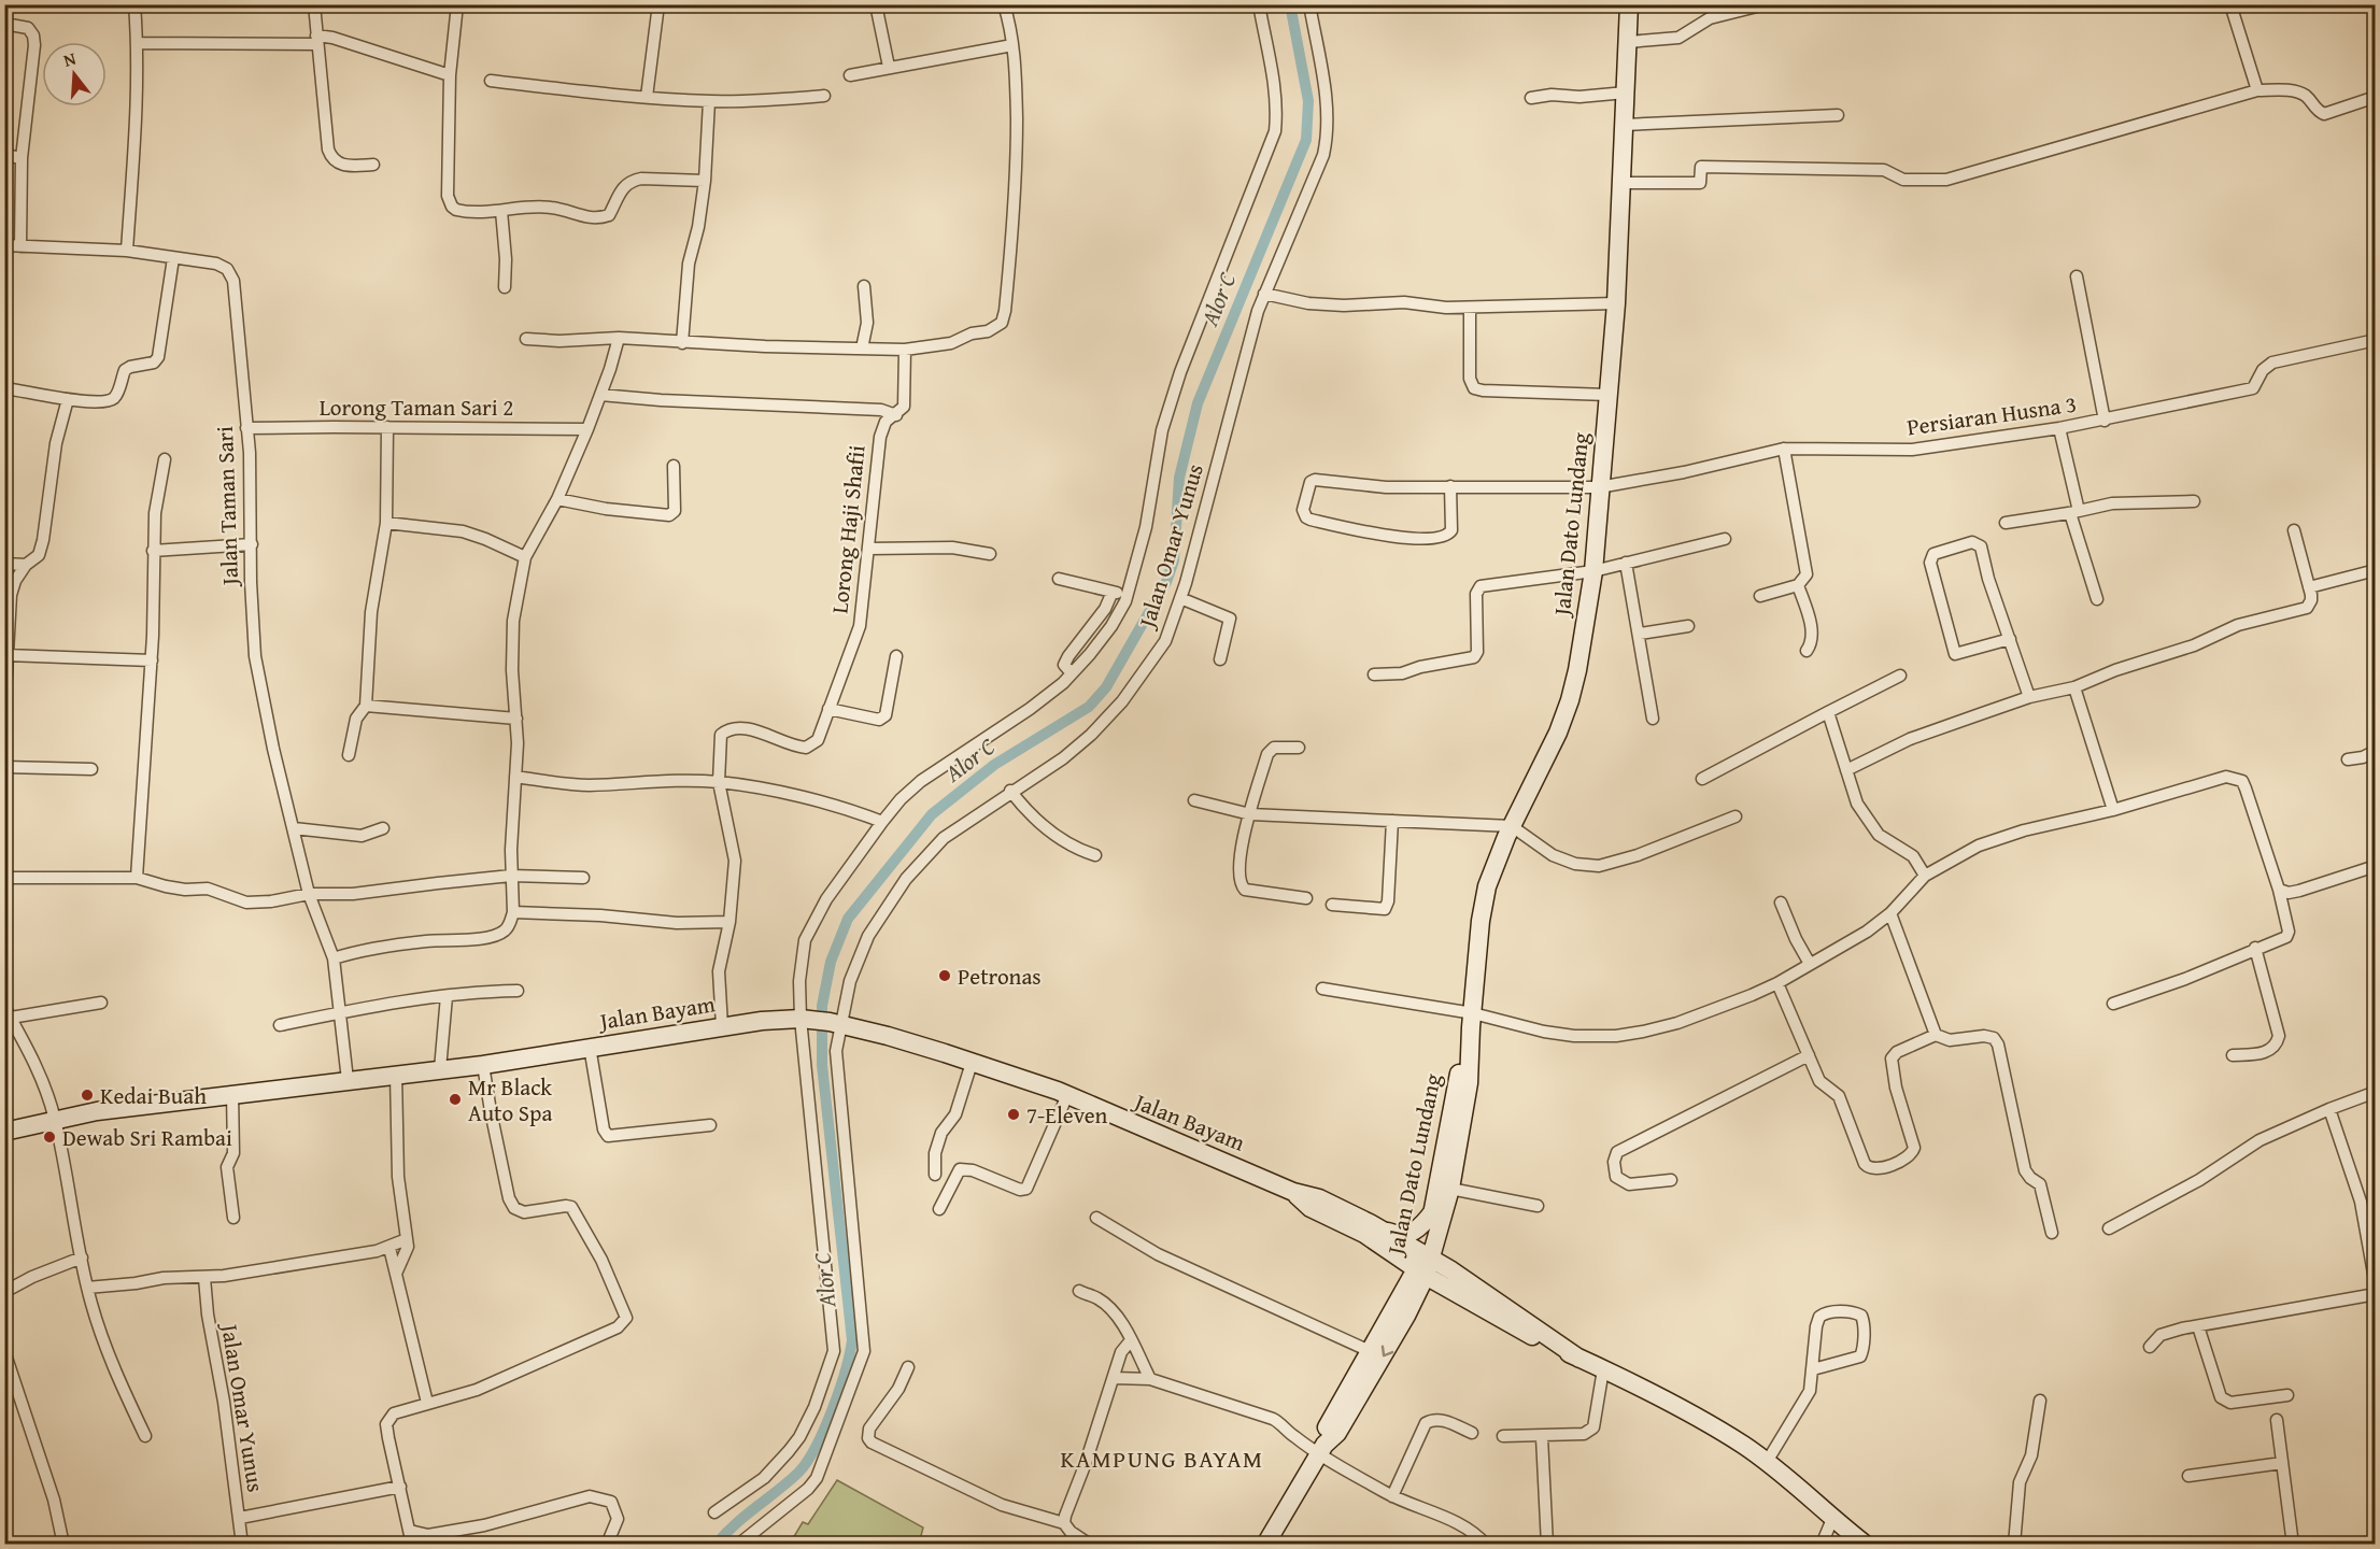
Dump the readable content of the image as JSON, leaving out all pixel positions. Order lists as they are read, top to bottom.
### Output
{
  "streets": {
    "main road": ["Jalan Dato Lundang", "Jalan Bayam"],
    "street": [
      "Lorong Taman Sari 2",
      "Persiaran Husna 3",
      "Jalan Taman Sari",
      "Lorong Haji Shafii",
      "Jalan Omar Yunus"
    ]
  },
  "crossings": [
    ["Lorong Taman Sari 2", "Jalan Taman Sari"],
    ["Persiaran Husna 3", "Jalan Dato Lundang"],
    ["Jalan Taman Sari", "Jalan Bayam"],
    ["Jalan Dato Lundang", "Jalan Bayam"],
    ["Lorong Haji Shafii", "Jalan Bayam"],
    ["Jalan Omar Yunus", "Jalan Bayam"]
  ],
  "districts": ["KAMPUNG BAYAM"],
  "water": ["Alor C"],
  "places": [
    "Petronas",
    "Kedai Buah",
    "Mr Black Auto Spa",
    "7-Eleven",
    "Dewab Sri Rambai"
  ],
  "north": "top"
}
